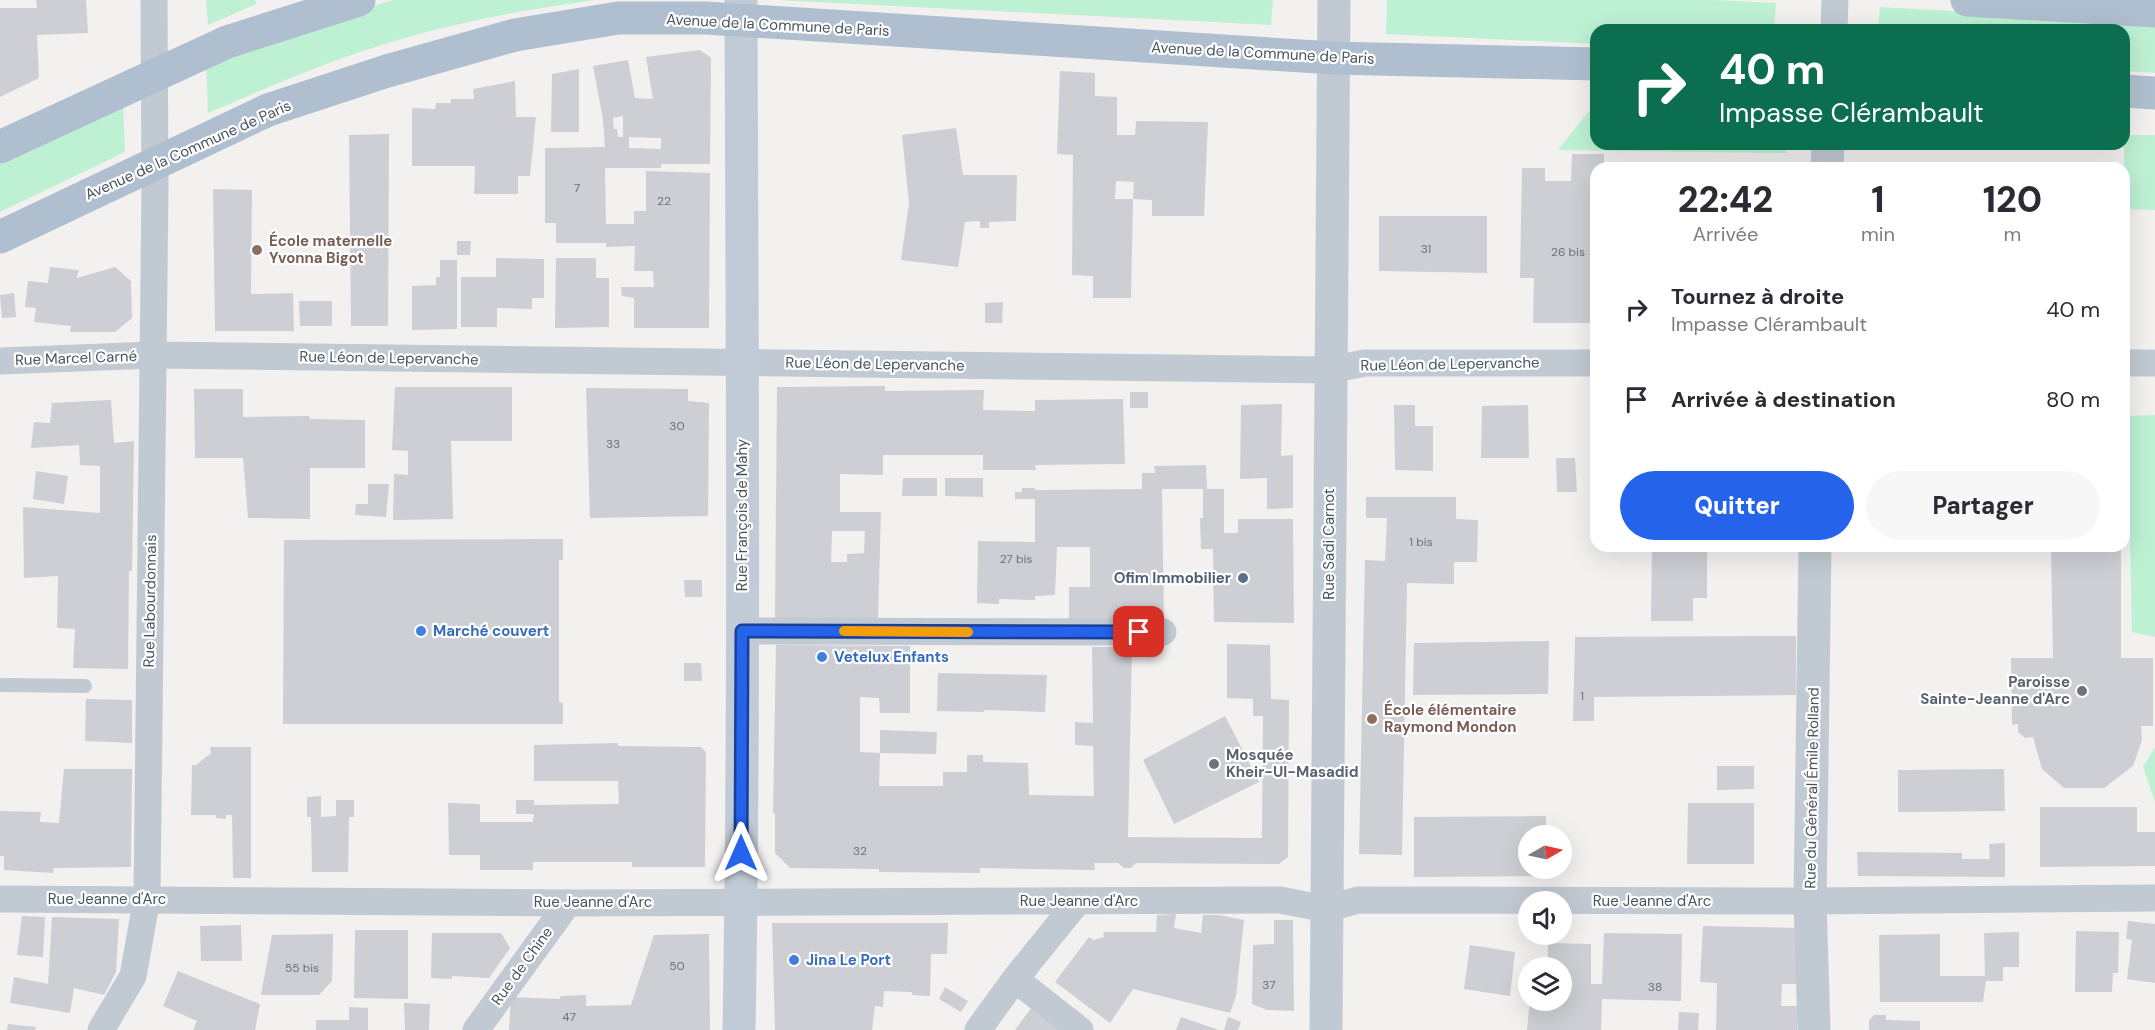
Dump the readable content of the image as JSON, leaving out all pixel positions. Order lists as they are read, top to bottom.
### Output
{
  "streets": {
    "main road": ["Avenue de la Commune de Paris", "Rue François de Mahy"],
    "street": [
      "Rue Marcel Carné",
      "Rue Léon de Lepervanche",
      "Rue Sadi Carnot",
      "Rue Labourdonnais",
      "Rue du Général Émile Rolland",
      "Rue Jeanne d'Arc",
      "Rue de Chine"
    ]
  },
  "crossings": [
    ["Avenue de la Commune de Paris", "Rue François de Mahy"],
    ["Avenue de la Commune de Paris", "Rue Sadi Carnot"],
    ["Avenue de la Commune de Paris", "Rue Labourdonnais"],
    ["Rue Marcel Carné", "Rue Léon de Lepervanche"],
    ["Rue Marcel Carné", "Rue Labourdonnais"],
    ["Rue Léon de Lepervanche", "Rue François de Mahy"],
    ["Rue Léon de Lepervanche", "Rue Sadi Carnot"],
    ["Rue Léon de Lepervanche", "Rue Labourdonnais"],
    ["Rue François de Mahy", "Rue Jeanne d'Arc"],
    ["Rue Sadi Carnot", "Rue Jeanne d'Arc"],
    ["Rue Labourdonnais", "Rue Jeanne d'Arc"],
    ["Rue du Général Émile Rolland", "Rue Jeanne d'Arc"],
    ["Rue Jeanne d'Arc", "Rue de Chine"]
  ],
  "places": [
    "École maternelle Yvonna Bigot",
    "Ofim Immobilier",
    "Marché couvert",
    "Vetelux Enfants",
    "Paroisse Sainte-Jeanne d'Arc",
    "École élémentaire Raymond Mondon",
    "Mosquée Kheir-Ul-Masadid",
    "Jina Le Port"
  ],
  "house_numbers": [
    "7",
    "22",
    "31",
    "26 bis",
    "30",
    "33",
    "1 bis",
    "27 bis",
    "1",
    "32",
    "50",
    "55 bis",
    "37",
    "38",
    "47"
  ],
  "north": "right",
  "page": {
    "turn": ["40 m", "Impasse Clérambault"],
    "eta": [
      "22:42",
      "Arrivée",
      "1",
      "min",
      "120",
      "m"
    ],
    "list": [
      {
        "name": "Tournez à droite",
        "note": "Impasse Clérambault",
        "value": "40 m"
      },
      {
        "name": "Arrivée à destination",
        "value": "80 m"
      }
    ],
    "buttons": ["Quitter", "Partager"]
  }
}
